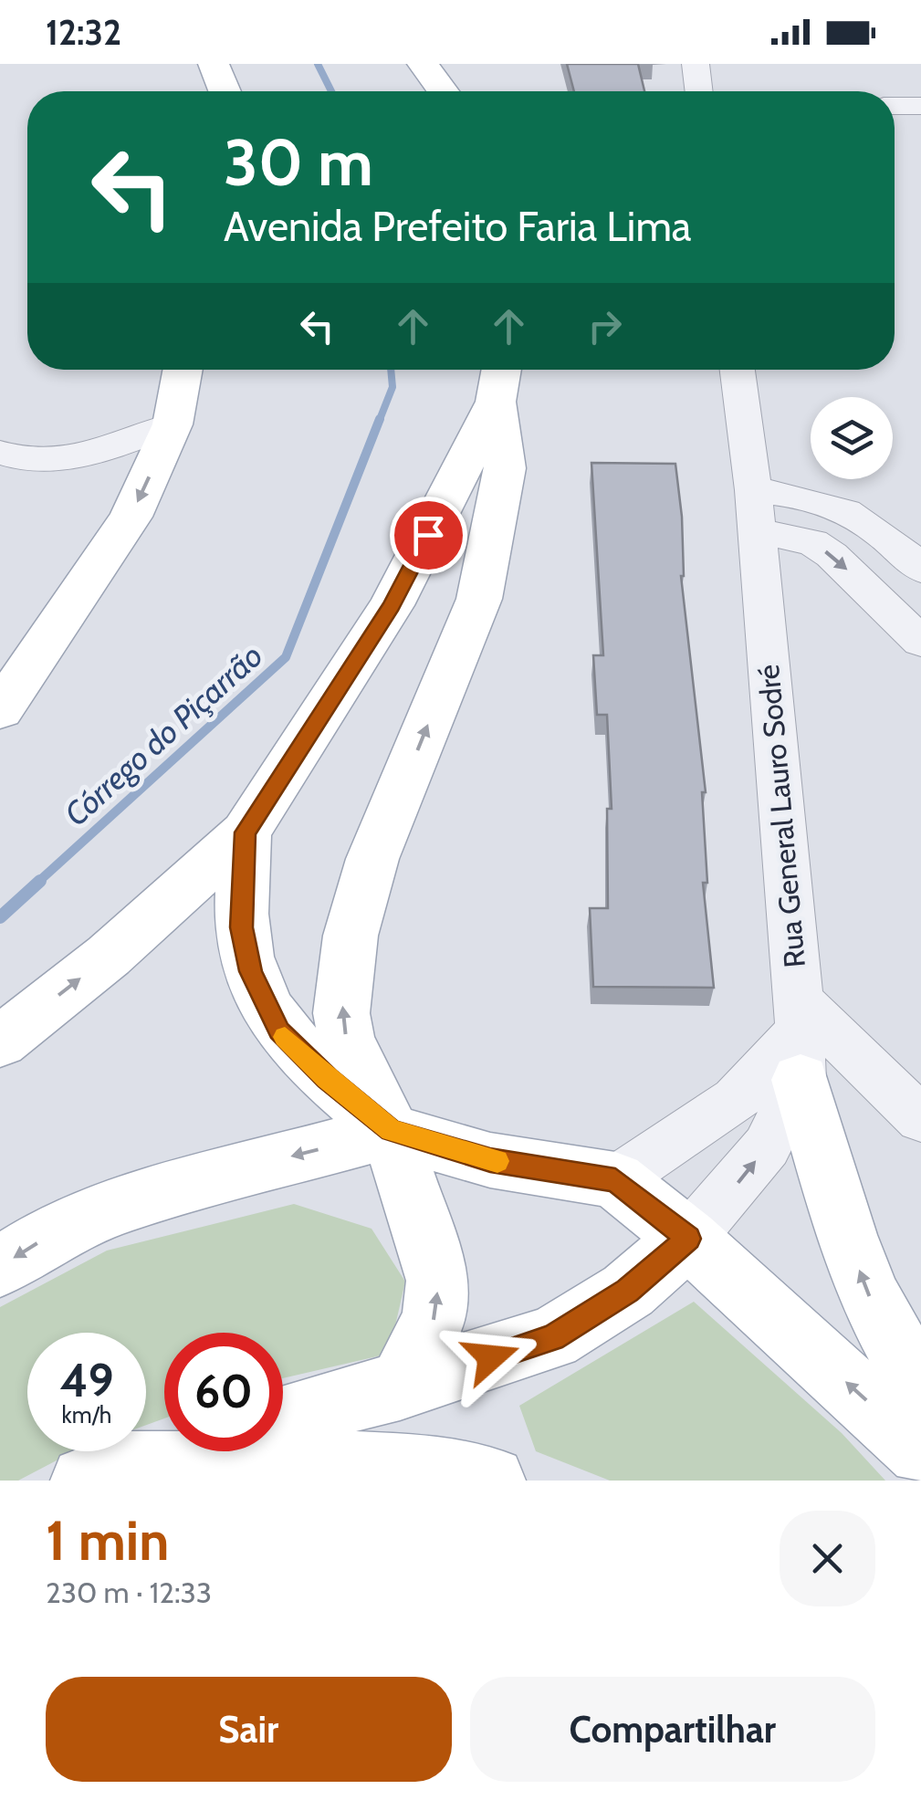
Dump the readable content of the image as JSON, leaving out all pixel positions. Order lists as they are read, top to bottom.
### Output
{
  "streets": {
    "street": ["Rua General Lauro Sodré"]
  },
  "water": ["Córrego do Piçarrão"],
  "page": {
    "status": "12:32",
    "turn": ["30 m", "Avenida Prefeito Faria Lima"],
    "speed": "49 km/h",
    "limit": "60",
    "heading": ["1 min", "230 m · 12:33"],
    "buttons": ["Sair", "Compartilhar"]
  }
}
